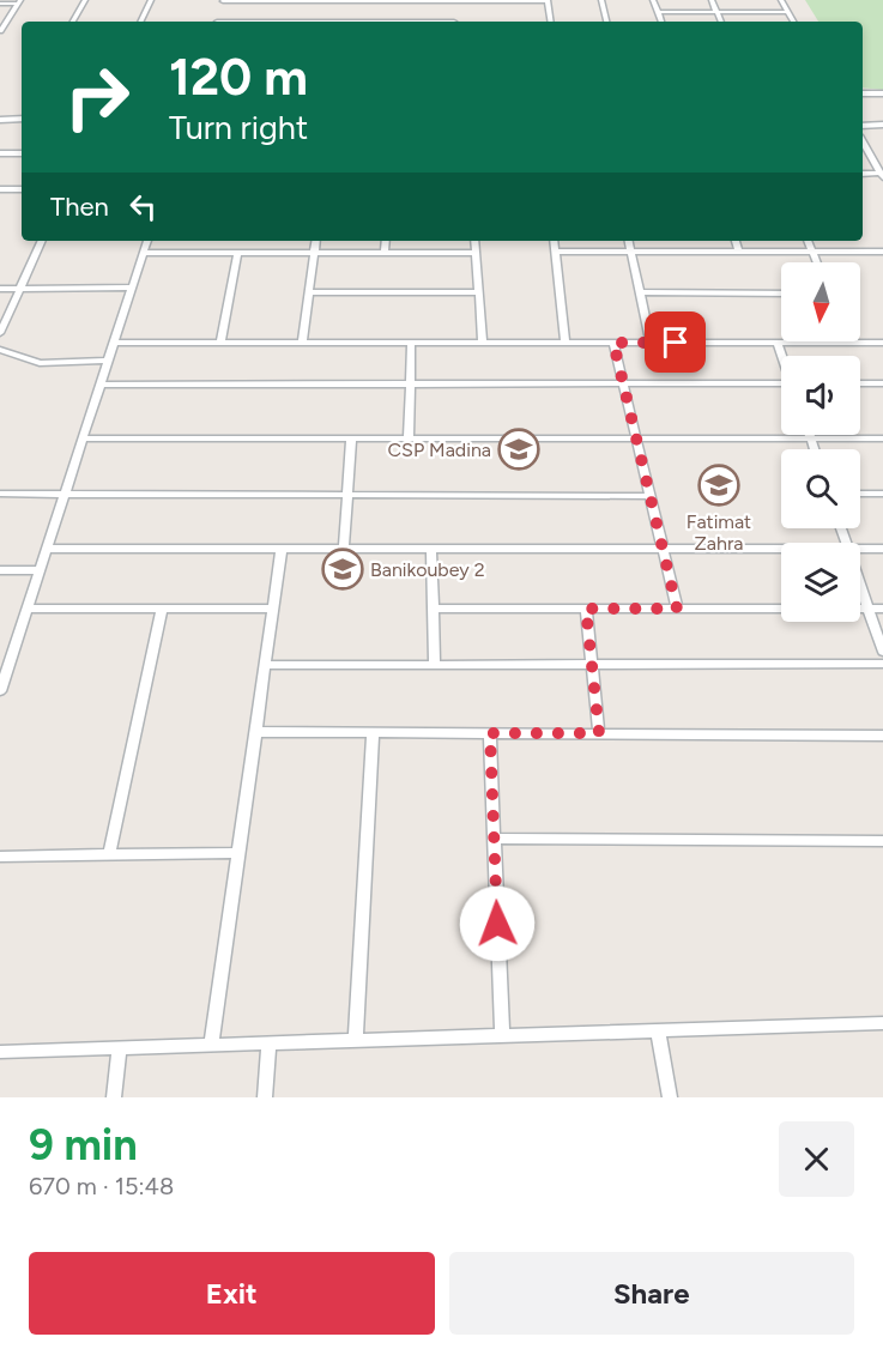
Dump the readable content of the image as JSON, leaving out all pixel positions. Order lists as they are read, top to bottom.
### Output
{
  "places": {
    "school or university": ["CSP Madina", "Fatimat Zahra", "Banikoubey 2"]
  },
  "north": "bottom",
  "page": {
    "turn": ["120 m", "Turn right"],
    "then": "Then",
    "heading": ["9 min", "670 m · 15:48"],
    "buttons": ["Exit", "Share"]
  }
}
